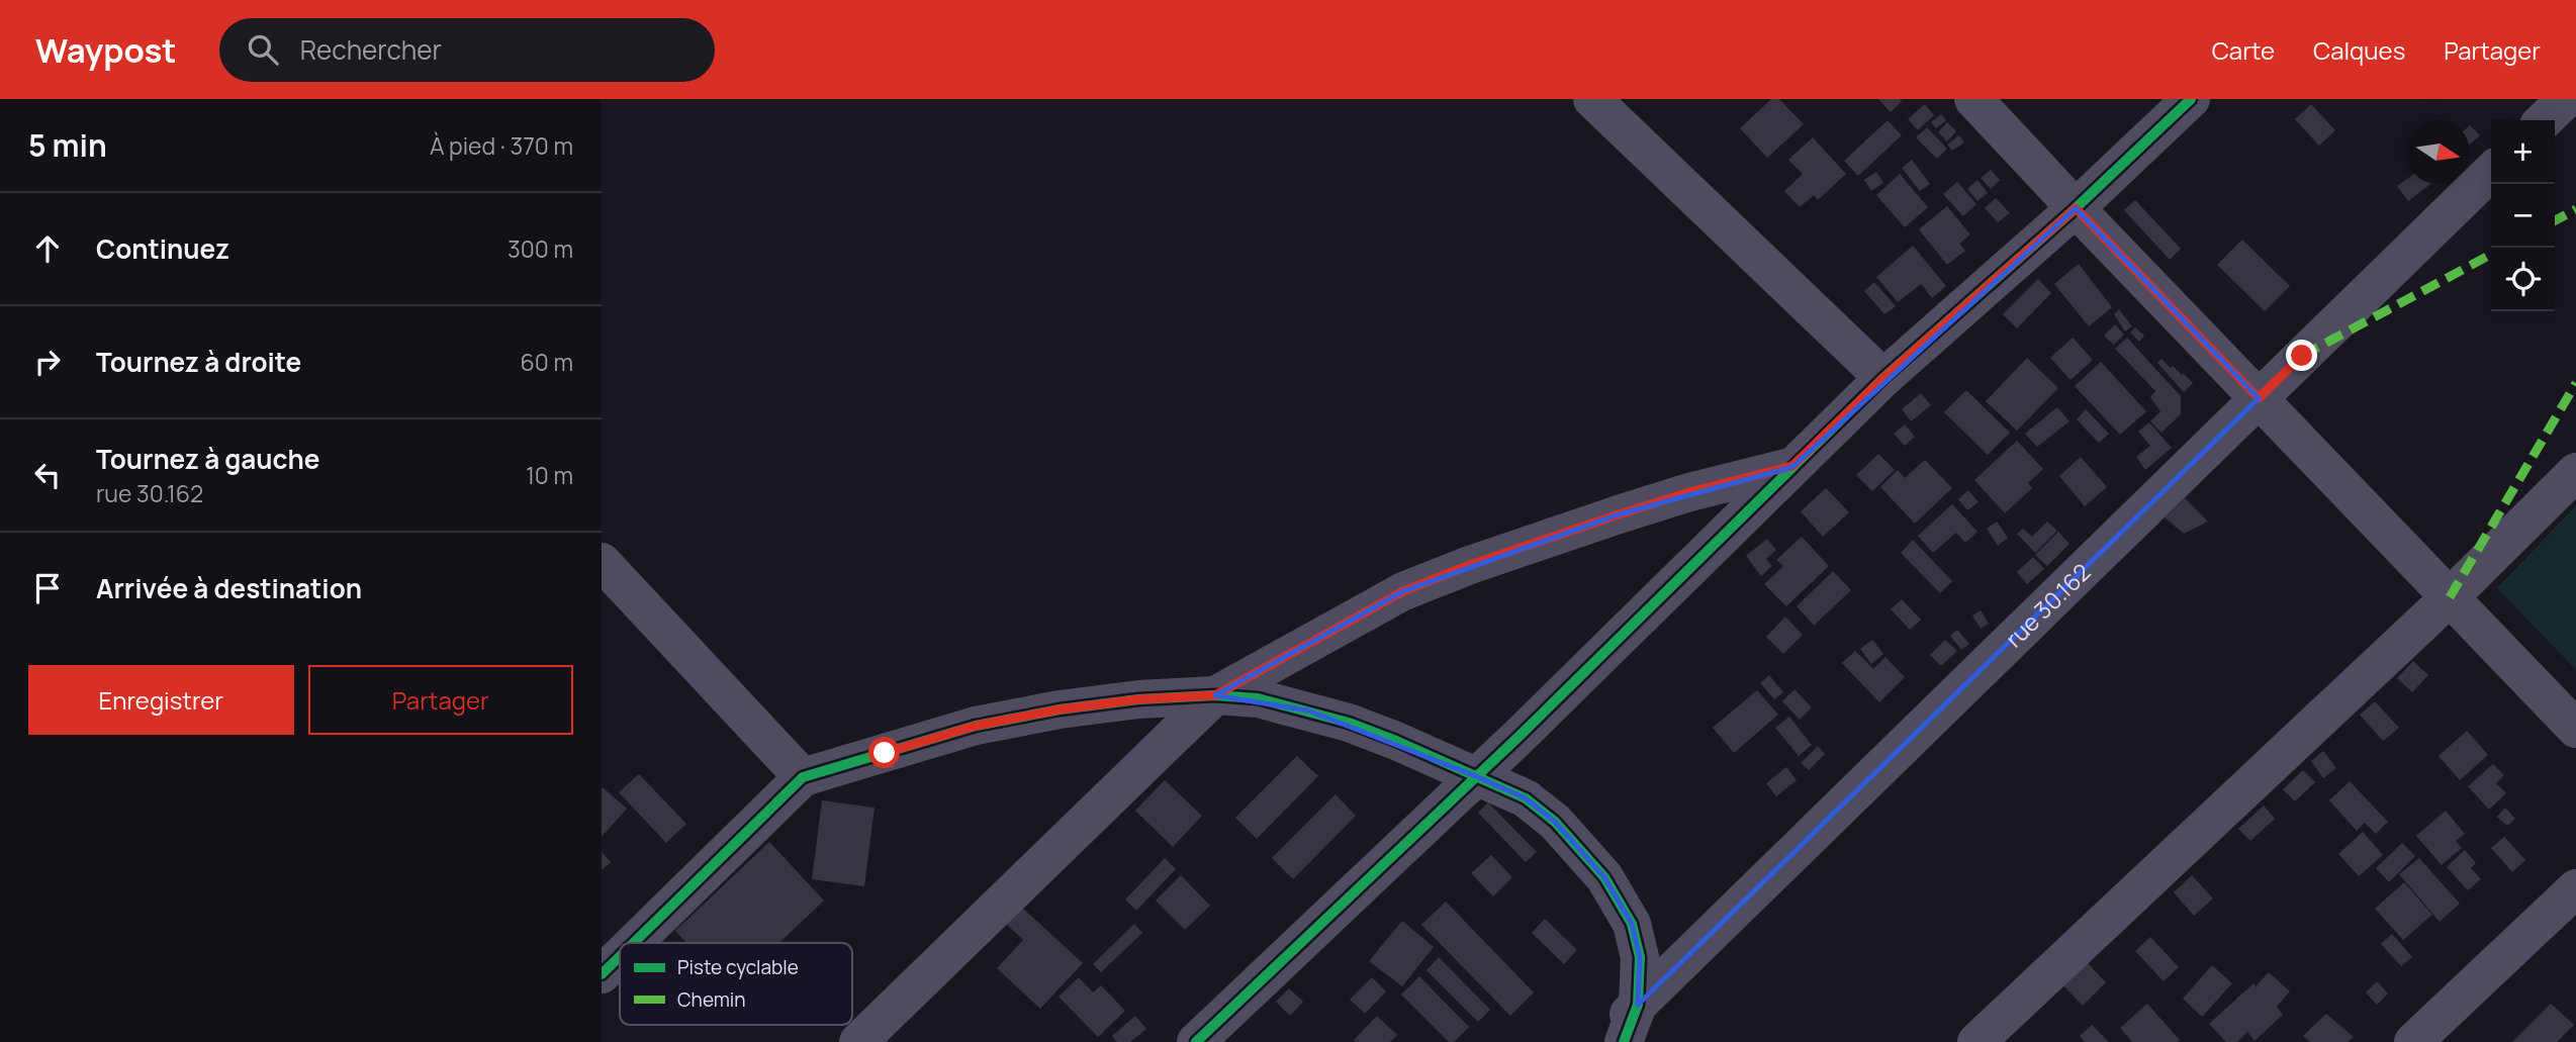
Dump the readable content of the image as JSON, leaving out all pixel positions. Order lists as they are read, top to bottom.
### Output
{
  "streets": {
    "street": ["rue 30.162"]
  },
  "legend": ["Piste cyclable", "Chemin"],
  "north": "right",
  "page": {
    "header": "Waypost",
    "search": "Rechercher",
    "nav": ["Carte", "Calques", "Partager"],
    "heading": ["5 min", "À pied · 370 m"],
    "map_buttons": ["+", "−"],
    "list": [
      ["Continuez", "300 m"],
      ["Tournez à droite", "60 m"],
      ["Tournez à gauche", "rue 30.162", "10 m"],
      "Arrivée à destination"
    ],
    "buttons": ["Enregistrer", "Partager"]
  }
}
